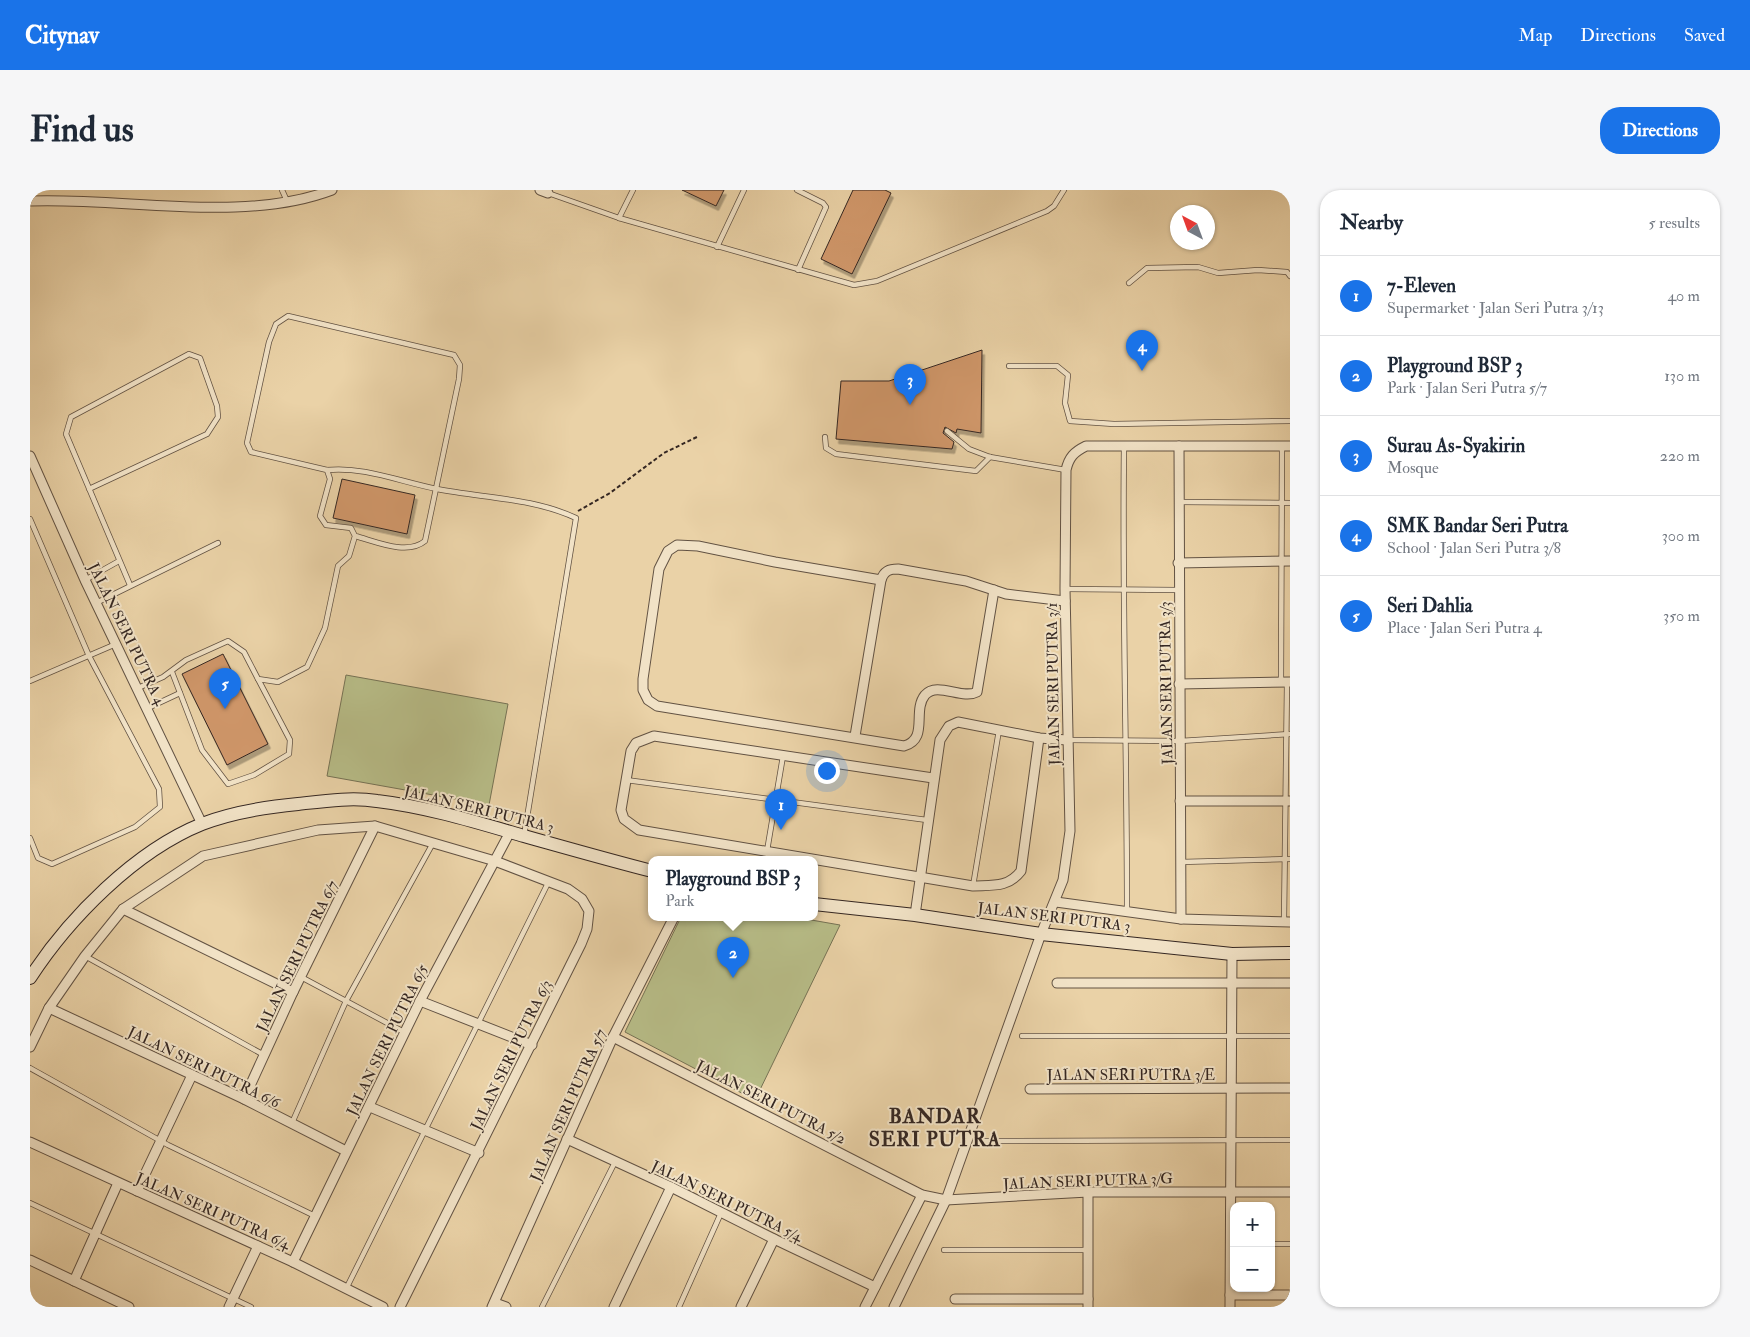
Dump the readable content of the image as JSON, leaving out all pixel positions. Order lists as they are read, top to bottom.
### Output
{
  "streets": {
    "street": [
      "JALAN SERI PUTRA 4",
      "JALAN SERI PUTRA 3/3",
      "JALAN SERI PUTRA 3/1",
      "JALAN SERI PUTRA 3",
      "JALAN SERI PUTRA 6/7",
      "JALAN SERI PUTRA 6/5",
      "JALAN SERI PUTRA 6/3",
      "JALAN SERI PUTRA 6/6",
      "JALAN SERI PUTRA 3/E",
      "JALAN SERI PUTRA 5/2",
      "JALAN SERI PUTRA 5/7",
      "JALAN SERI PUTRA 3/G",
      "JALAN SERI PUTRA 5/4",
      "JALAN SERI PUTRA 6/4"
    ]
  },
  "crossings": [
    ["JALAN SERI PUTRA 4", "JALAN SERI PUTRA 3"],
    ["JALAN SERI PUTRA 3/1", "JALAN SERI PUTRA 3"],
    ["JALAN SERI PUTRA 3/1", "JALAN SERI PUTRA 5/2"],
    ["JALAN SERI PUTRA 3/1", "JALAN SERI PUTRA 3/G"],
    ["JALAN SERI PUTRA 3", "JALAN SERI PUTRA 6/5"],
    ["JALAN SERI PUTRA 6/7", "JALAN SERI PUTRA 6/3"],
    ["JALAN SERI PUTRA 6/7", "JALAN SERI PUTRA 6/6"],
    ["JALAN SERI PUTRA 6/5", "JALAN SERI PUTRA 6/3"],
    ["JALAN SERI PUTRA 6/5", "JALAN SERI PUTRA 6/6"],
    ["JALAN SERI PUTRA 6/5", "JALAN SERI PUTRA 6/4"],
    ["JALAN SERI PUTRA 6/3", "JALAN SERI PUTRA 6/6"],
    ["JALAN SERI PUTRA 5/2", "JALAN SERI PUTRA 5/7"],
    ["JALAN SERI PUTRA 5/2", "JALAN SERI PUTRA 3/G"],
    ["JALAN SERI PUTRA 5/7", "JALAN SERI PUTRA 5/4"]
  ],
  "districts": ["BANDAR SERI PUTRA"],
  "north": "top left",
  "page": {
    "header": "Citynav",
    "nav": ["Map", "Directions", "Saved"],
    "buttons": "Directions",
    "title": "Find us",
    "heading": ["Nearby", "5 results"],
    "list": [
      {
        "mark": "1",
        "name": "7-Eleven",
        "note": "Supermarket · Jalan Seri Putra 3/13",
        "value": "40 m"
      },
      {
        "mark": "2",
        "name": "Playground BSP 3",
        "note": "Park · Jalan Seri Putra 5/7",
        "value": "130 m"
      },
      {
        "mark": "3",
        "name": "Surau As-Syakirin",
        "note": "Mosque",
        "value": "220 m"
      },
      {
        "mark": "4",
        "name": "SMK Bandar Seri Putra",
        "note": "School · Jalan Seri Putra 3/8",
        "value": "300 m"
      },
      {
        "mark": "5",
        "name": "Seri Dahlia",
        "note": "Place · Jalan Seri Putra 4",
        "value": "350 m"
      }
    ],
    "pins": [
      "4",
      "3",
      "5",
      "1",
      "2"
    ],
    "popup": ["Playground BSP 3", "Park"],
    "map_buttons": ["+", "−"]
  }
}
